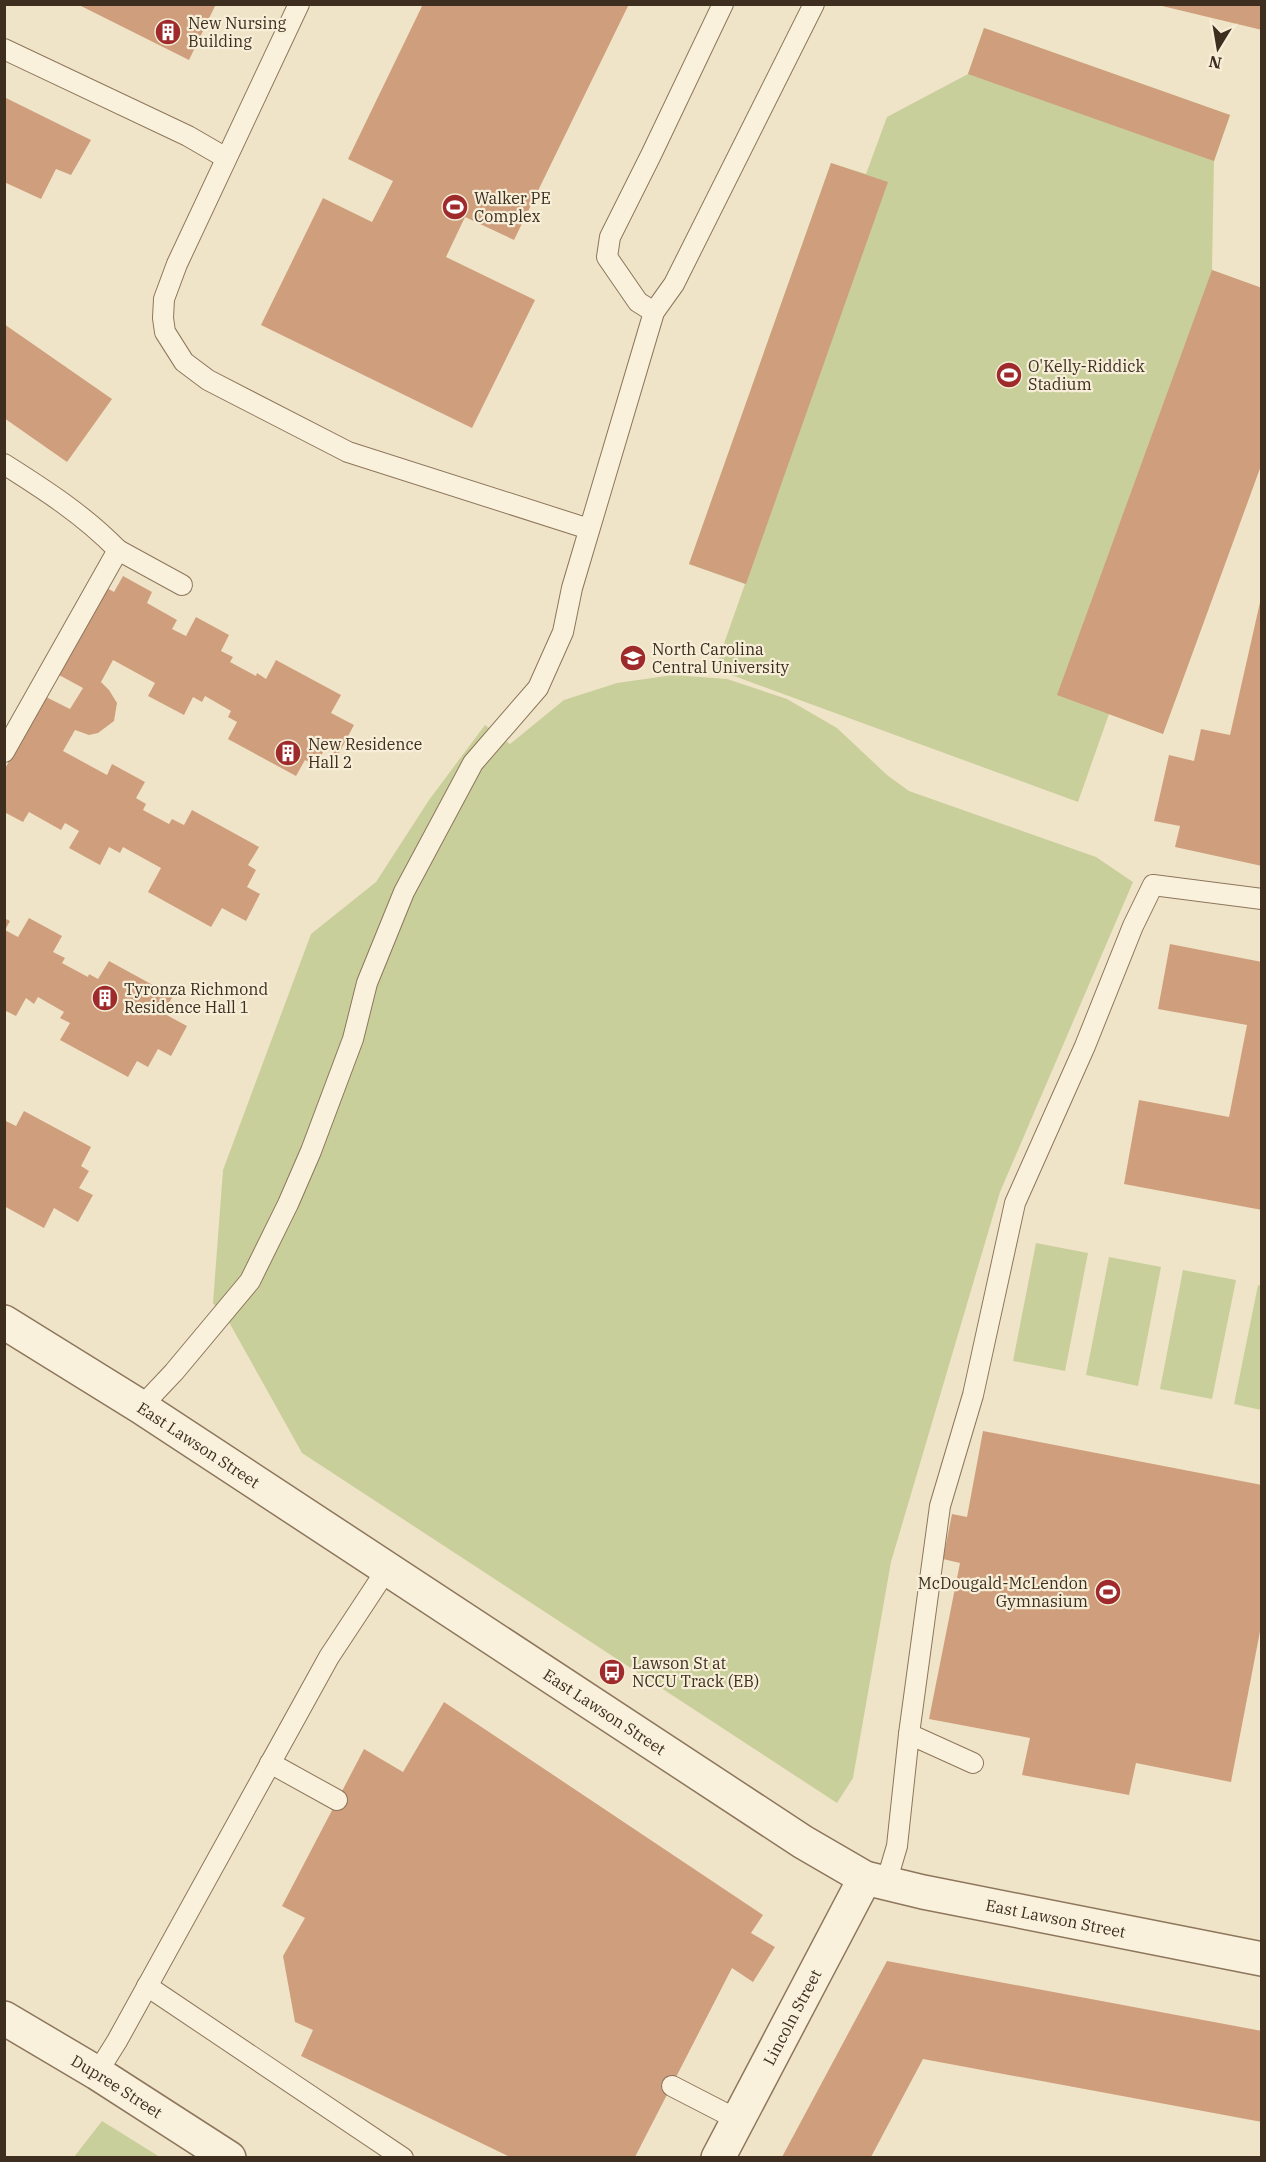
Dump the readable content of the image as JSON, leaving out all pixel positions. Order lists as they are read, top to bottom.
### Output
{
  "streets": {
    "street": ["East Lawson Street", "Lincoln Street", "Dupree Street"]
  },
  "crossings": [
    ["East Lawson Street", "Lincoln Street"]
  ],
  "places": {
    "building": ["New Nursing Building", "New Residence Hall 2", "Tyronza Richmond Residence Hall 1"],
    "sports": ["Walker PE Complex", "O'Kelly-Riddick Stadium", "McDougald-McLendon Gymnasium"],
    "school or university": ["North Carolina Central University"],
    "bus stop": ["Lawson St at NCCU Track (EB)"]
  },
  "north": "bottom"
}
